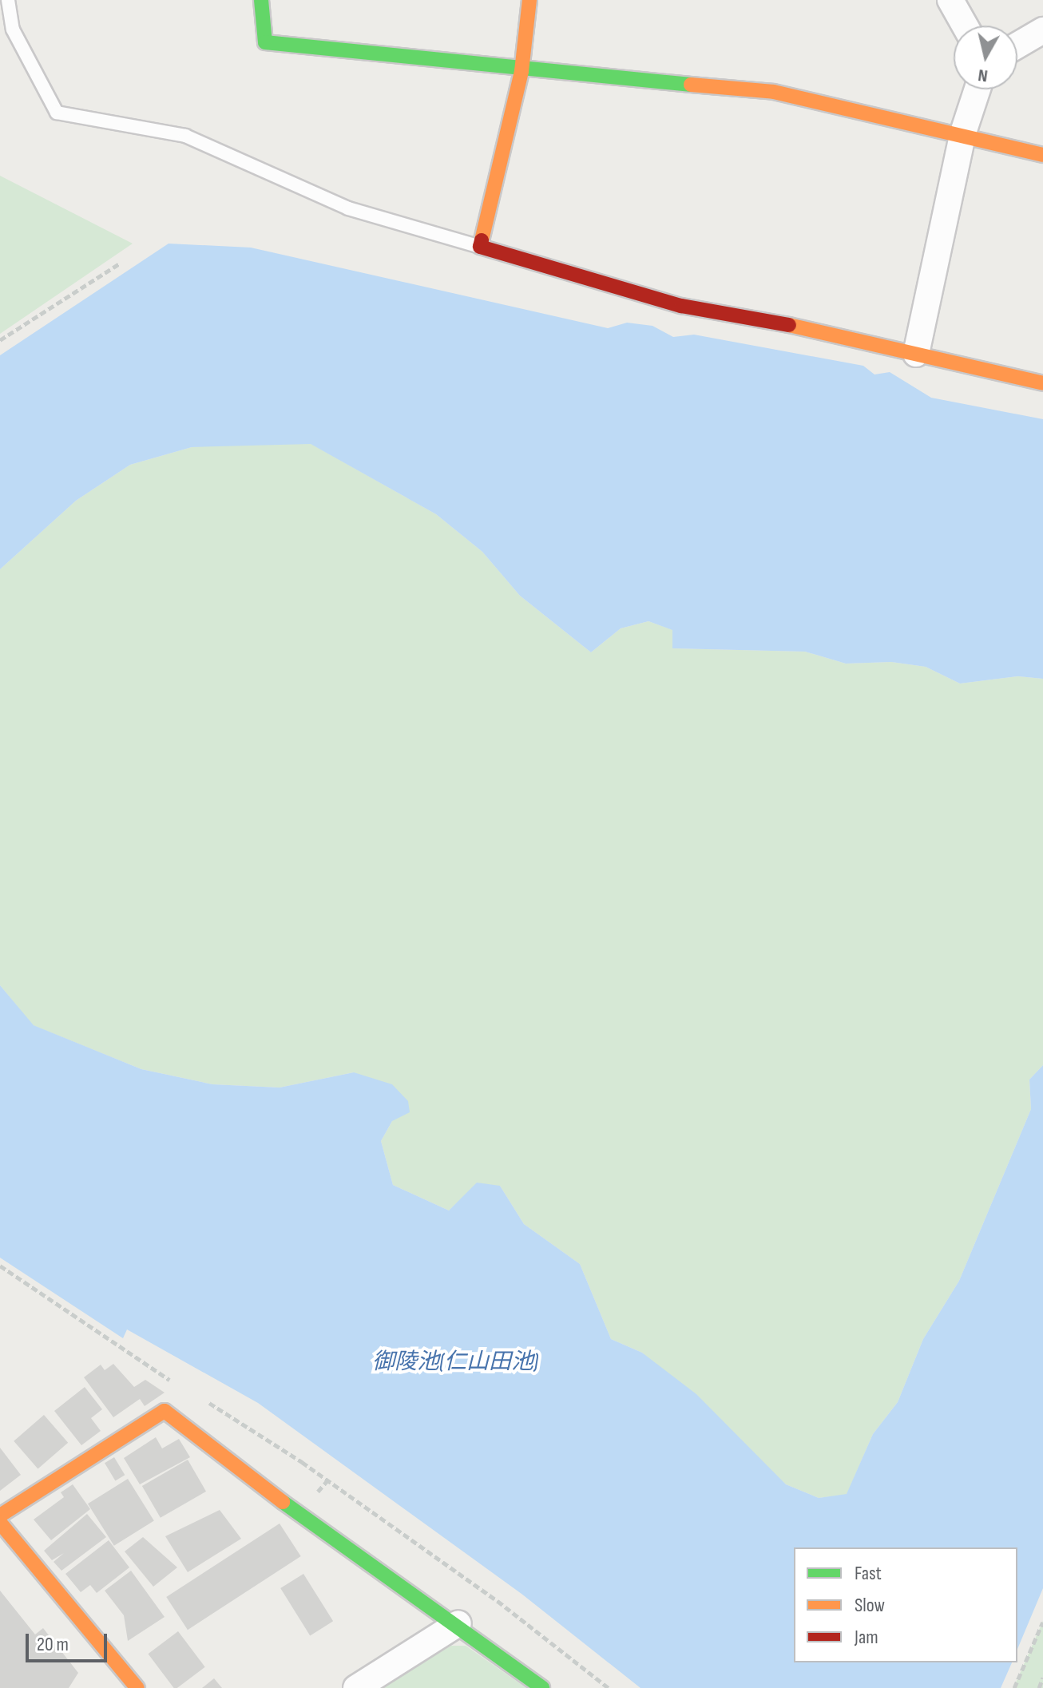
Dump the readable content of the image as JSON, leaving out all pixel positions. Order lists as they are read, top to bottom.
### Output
{
  "water": ["御陵池(仁山田池)"],
  "legend": ["Fast", "Slow", "Jam"],
  "scale_bar": "20 m",
  "north": "bottom"
}
